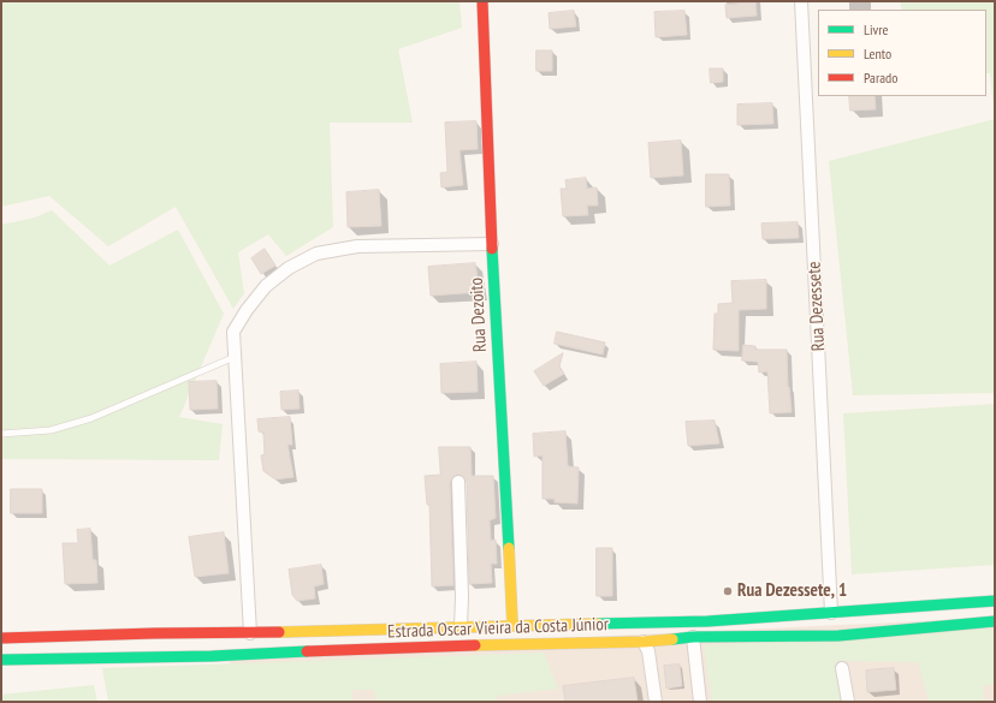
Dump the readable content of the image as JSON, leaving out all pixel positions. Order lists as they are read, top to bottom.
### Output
{
  "streets": {
    "main road": ["Rua Dezoito", "Estrada Oscar Vieira da Costa Júnior"],
    "street": ["Rua Dezessete"]
  },
  "crossings": [
    ["Rua Dezessete", "Estrada Oscar Vieira da Costa Júnior"],
    ["Rua Dezoito", "Estrada Oscar Vieira da Costa Júnior"]
  ],
  "places": ["Rua Dezessete, 1"],
  "legend": ["Livre", "Lento", "Parado"]
}
